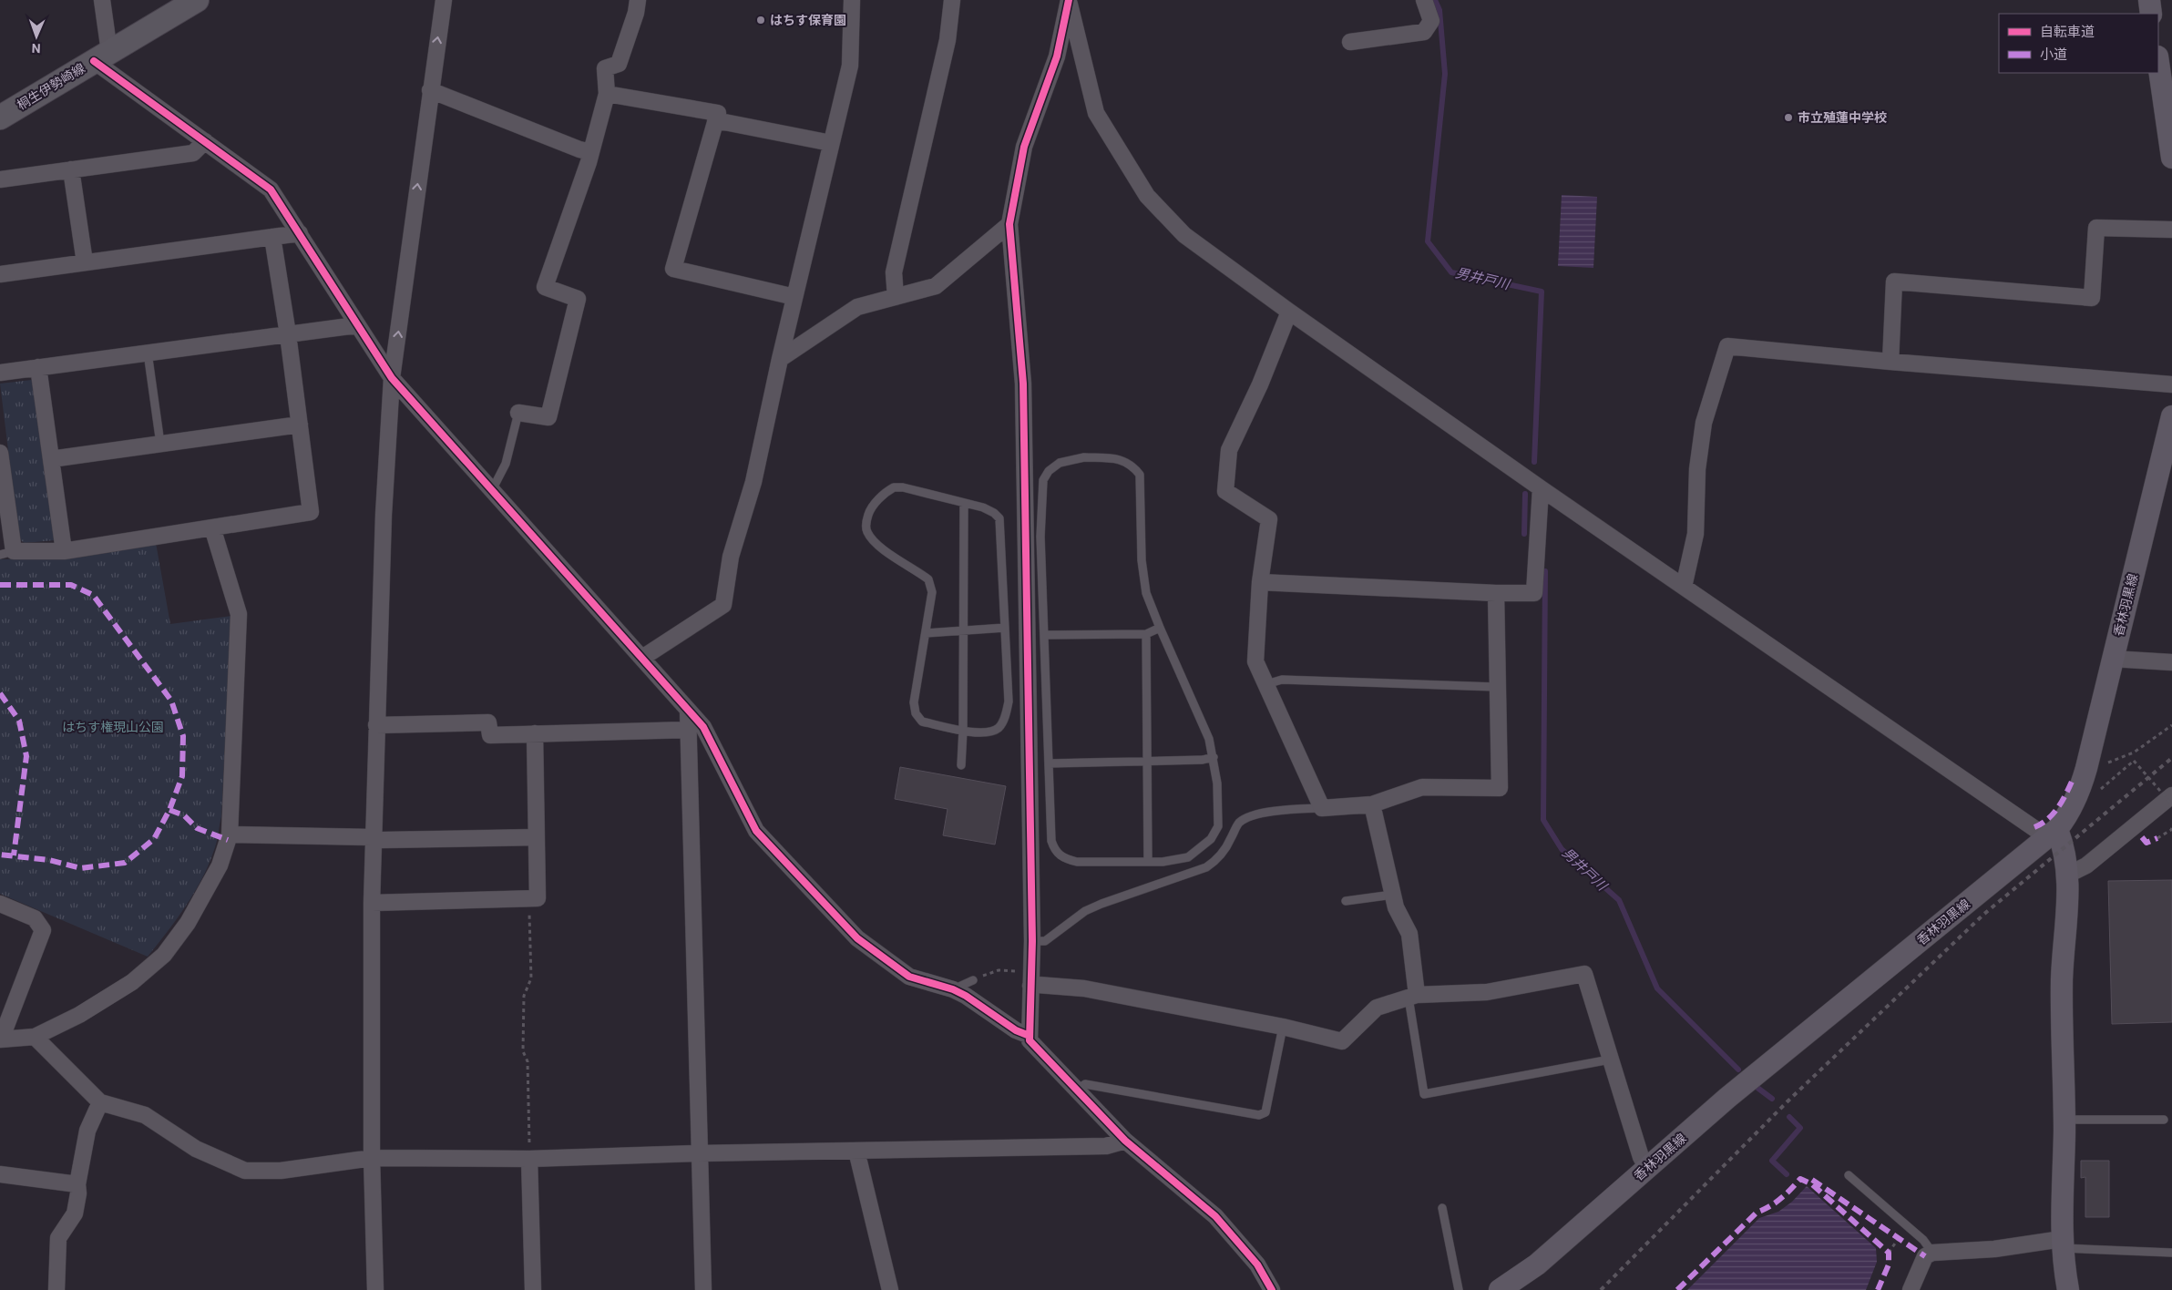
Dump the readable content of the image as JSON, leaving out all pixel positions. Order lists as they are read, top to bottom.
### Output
{
  "streets": {
    "main road": ["桐生伊勢崎線", "香林羽黒線"]
  },
  "water": ["男井戸川"],
  "parks": ["はちす権現山公園"],
  "places": ["はちす保育園", "市立殖蓮中学校"],
  "legend": ["自転車道", "小道"],
  "north": "bottom"
}
